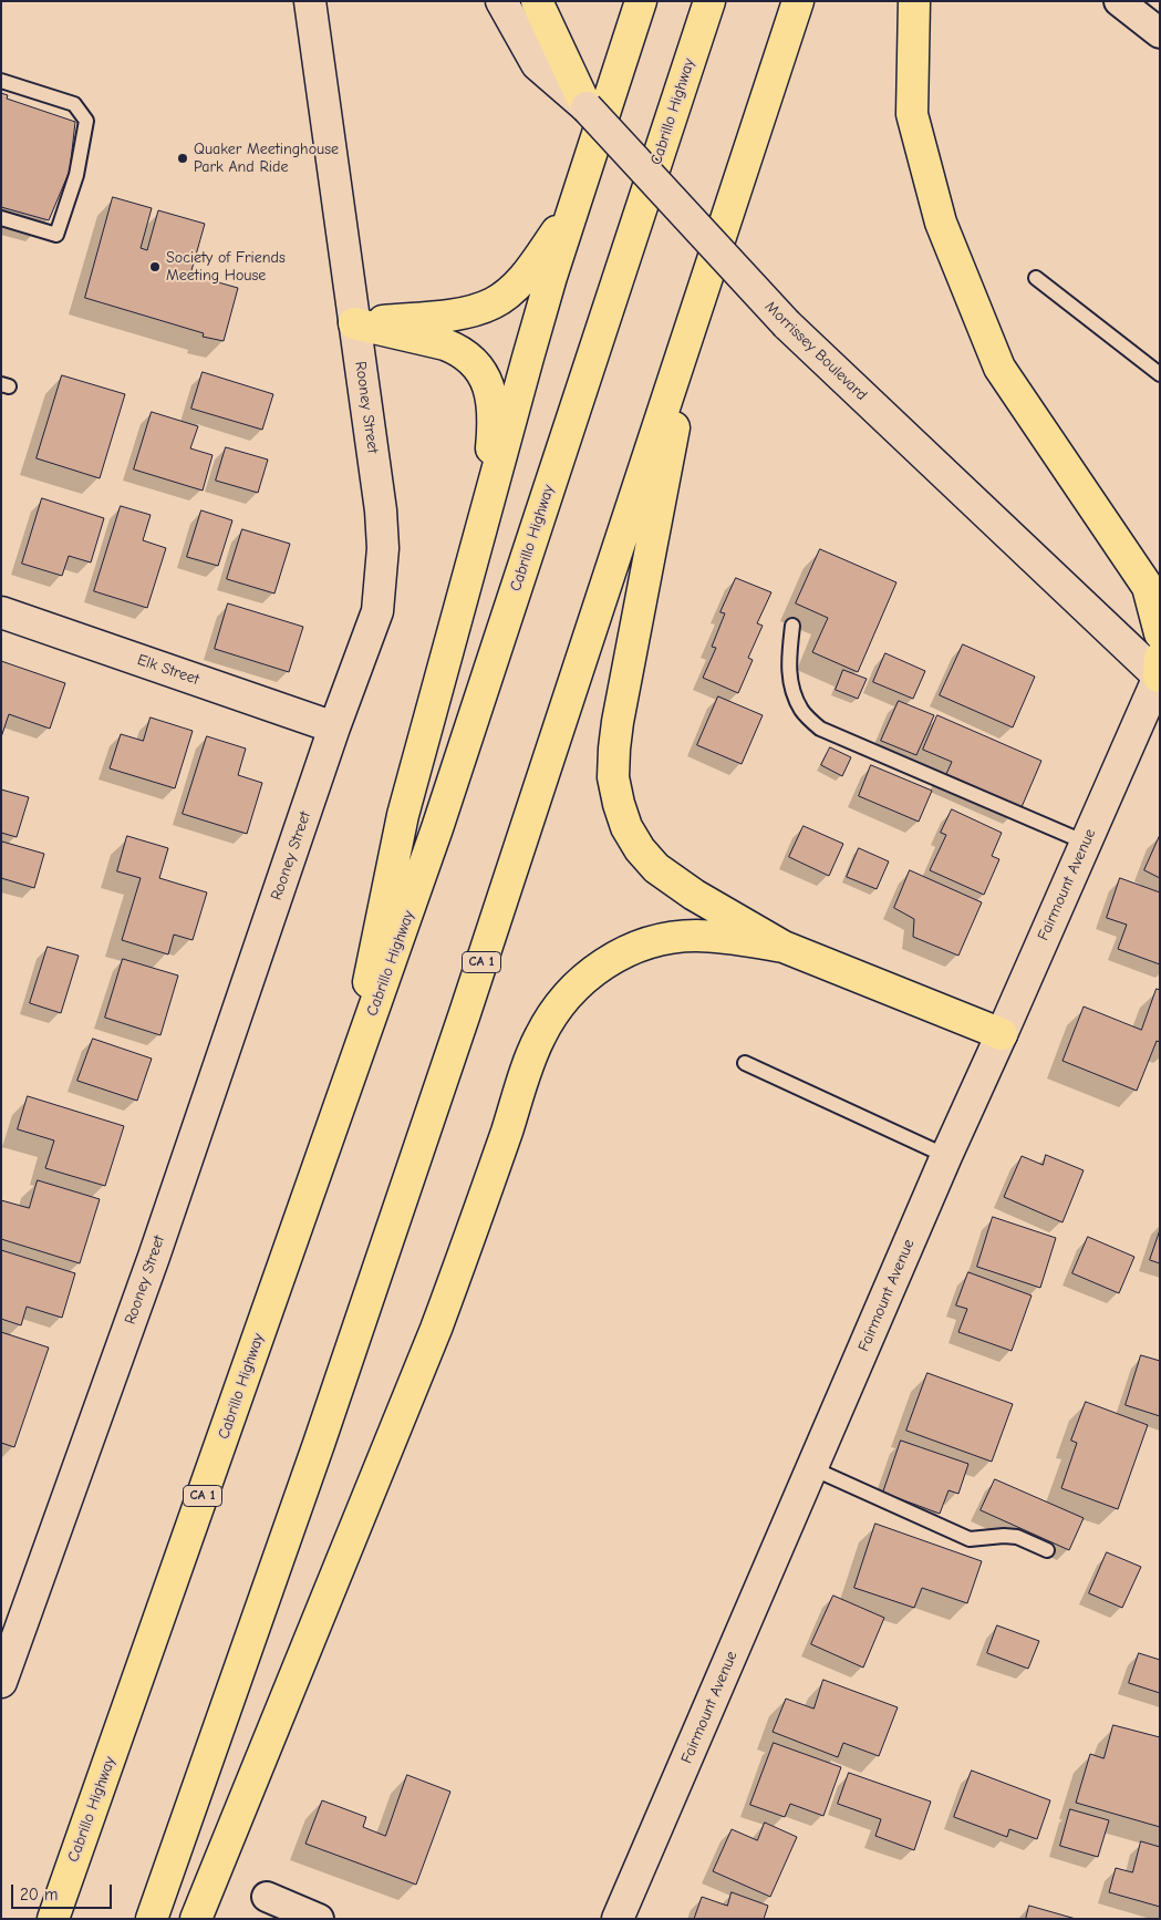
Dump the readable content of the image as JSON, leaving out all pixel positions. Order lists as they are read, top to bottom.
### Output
{
  "streets": {
    "highway": ["Cabrillo Highway", "CA 1"],
    "street": [
      "Morrissey Boulevard",
      "Rooney Street",
      "Elk Street",
      "Fairmount Avenue"
    ]
  },
  "crossings": [
    ["Morrissey Boulevard", "Fairmount Avenue"],
    ["Rooney Street", "Elk Street"]
  ],
  "places": ["Quaker Meetinghouse Park And Ride", "Society of Friends Meeting House"],
  "scale_bar": "20 m"
}
